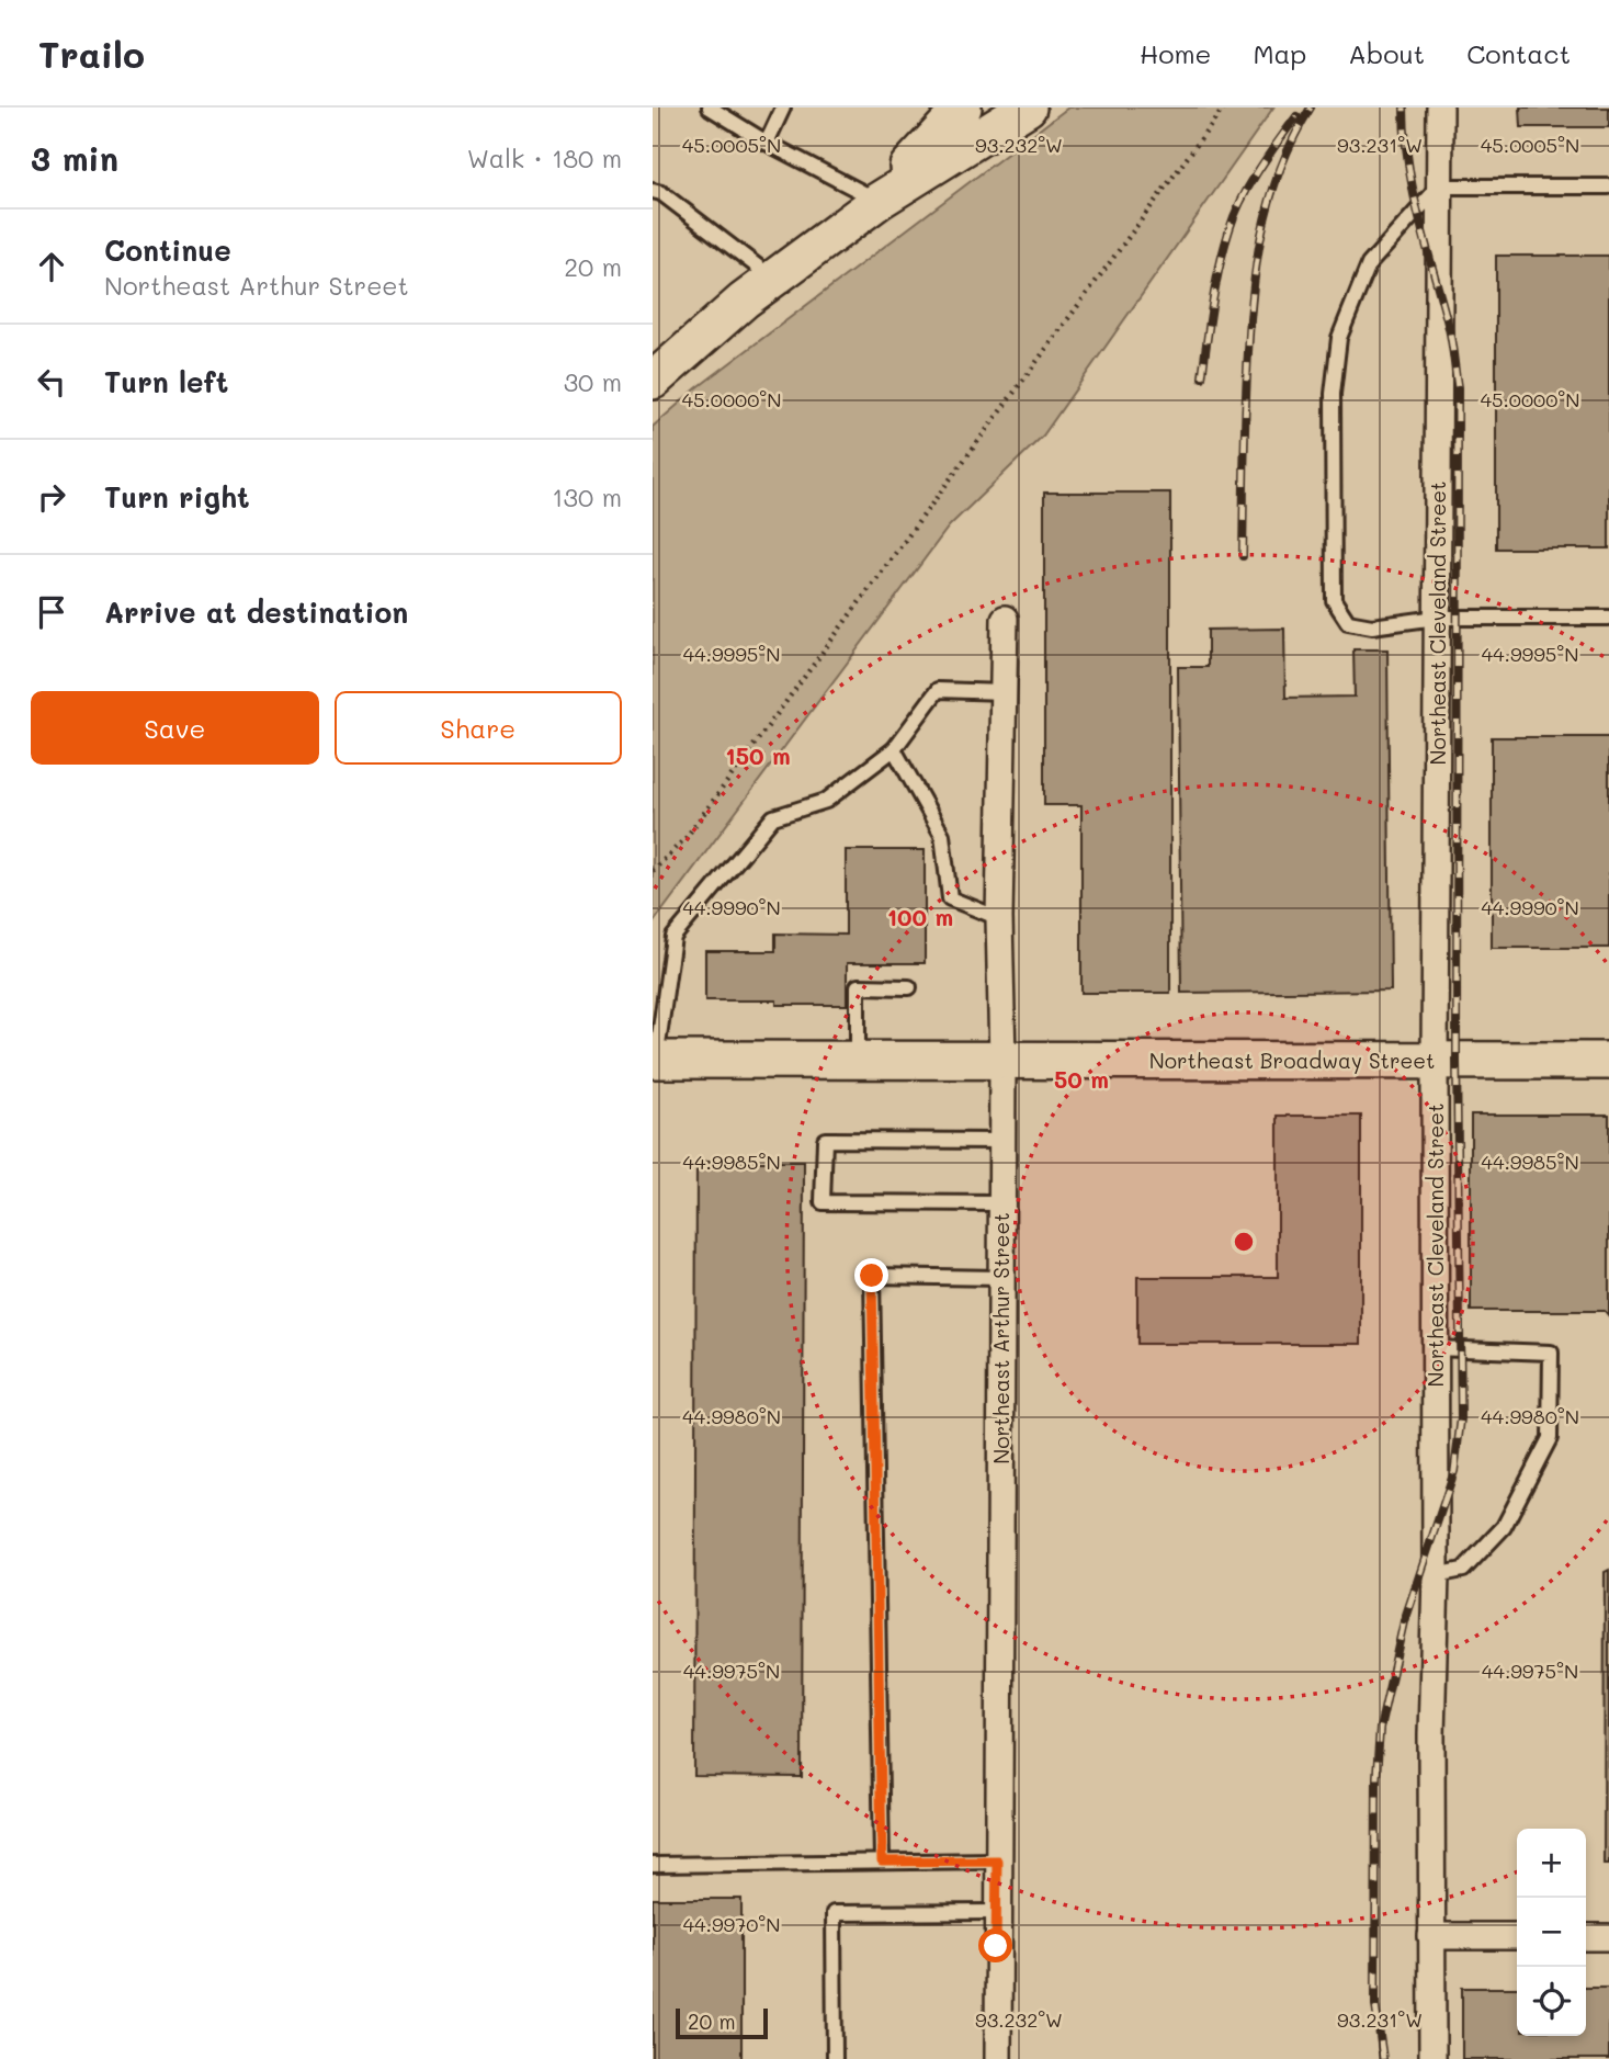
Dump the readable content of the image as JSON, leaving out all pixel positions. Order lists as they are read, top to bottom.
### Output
{
  "streets": {
    "main road": ["Northeast Broadway Street"],
    "street": ["Northeast Cleveland Street", "Northeast Arthur Street"]
  },
  "crossings": [
    ["Northeast Cleveland Street", "Northeast Broadway Street"],
    ["Northeast Broadway Street", "Northeast Arthur Street"]
  ],
  "scale_bar": "20 m",
  "page": {
    "header": "Trailo",
    "nav": [
      "Home",
      "Map",
      "About",
      "Contact"
    ],
    "heading": ["3 min", "Walk · 180 m"],
    "list": [
      ["Continue", "Northeast Arthur Street", "20 m"],
      ["Turn left", "30 m"],
      ["Turn right", "130 m"],
      "Arrive at destination"
    ],
    "buttons": ["Save", "Share"],
    "map_buttons": ["+", "−"],
    "scale": "20 m"
  },
  "coordinates": [
    "93.232°W",
    "93.231°W",
    "45.0005°N",
    "45.0000°N",
    "44.9995°N",
    "44.9990°N",
    "44.9985°N",
    "44.9980°N",
    "44.9975°N",
    "44.9970°N"
  ],
  "rings": ["150 m", "100 m", "50 m"]
}
